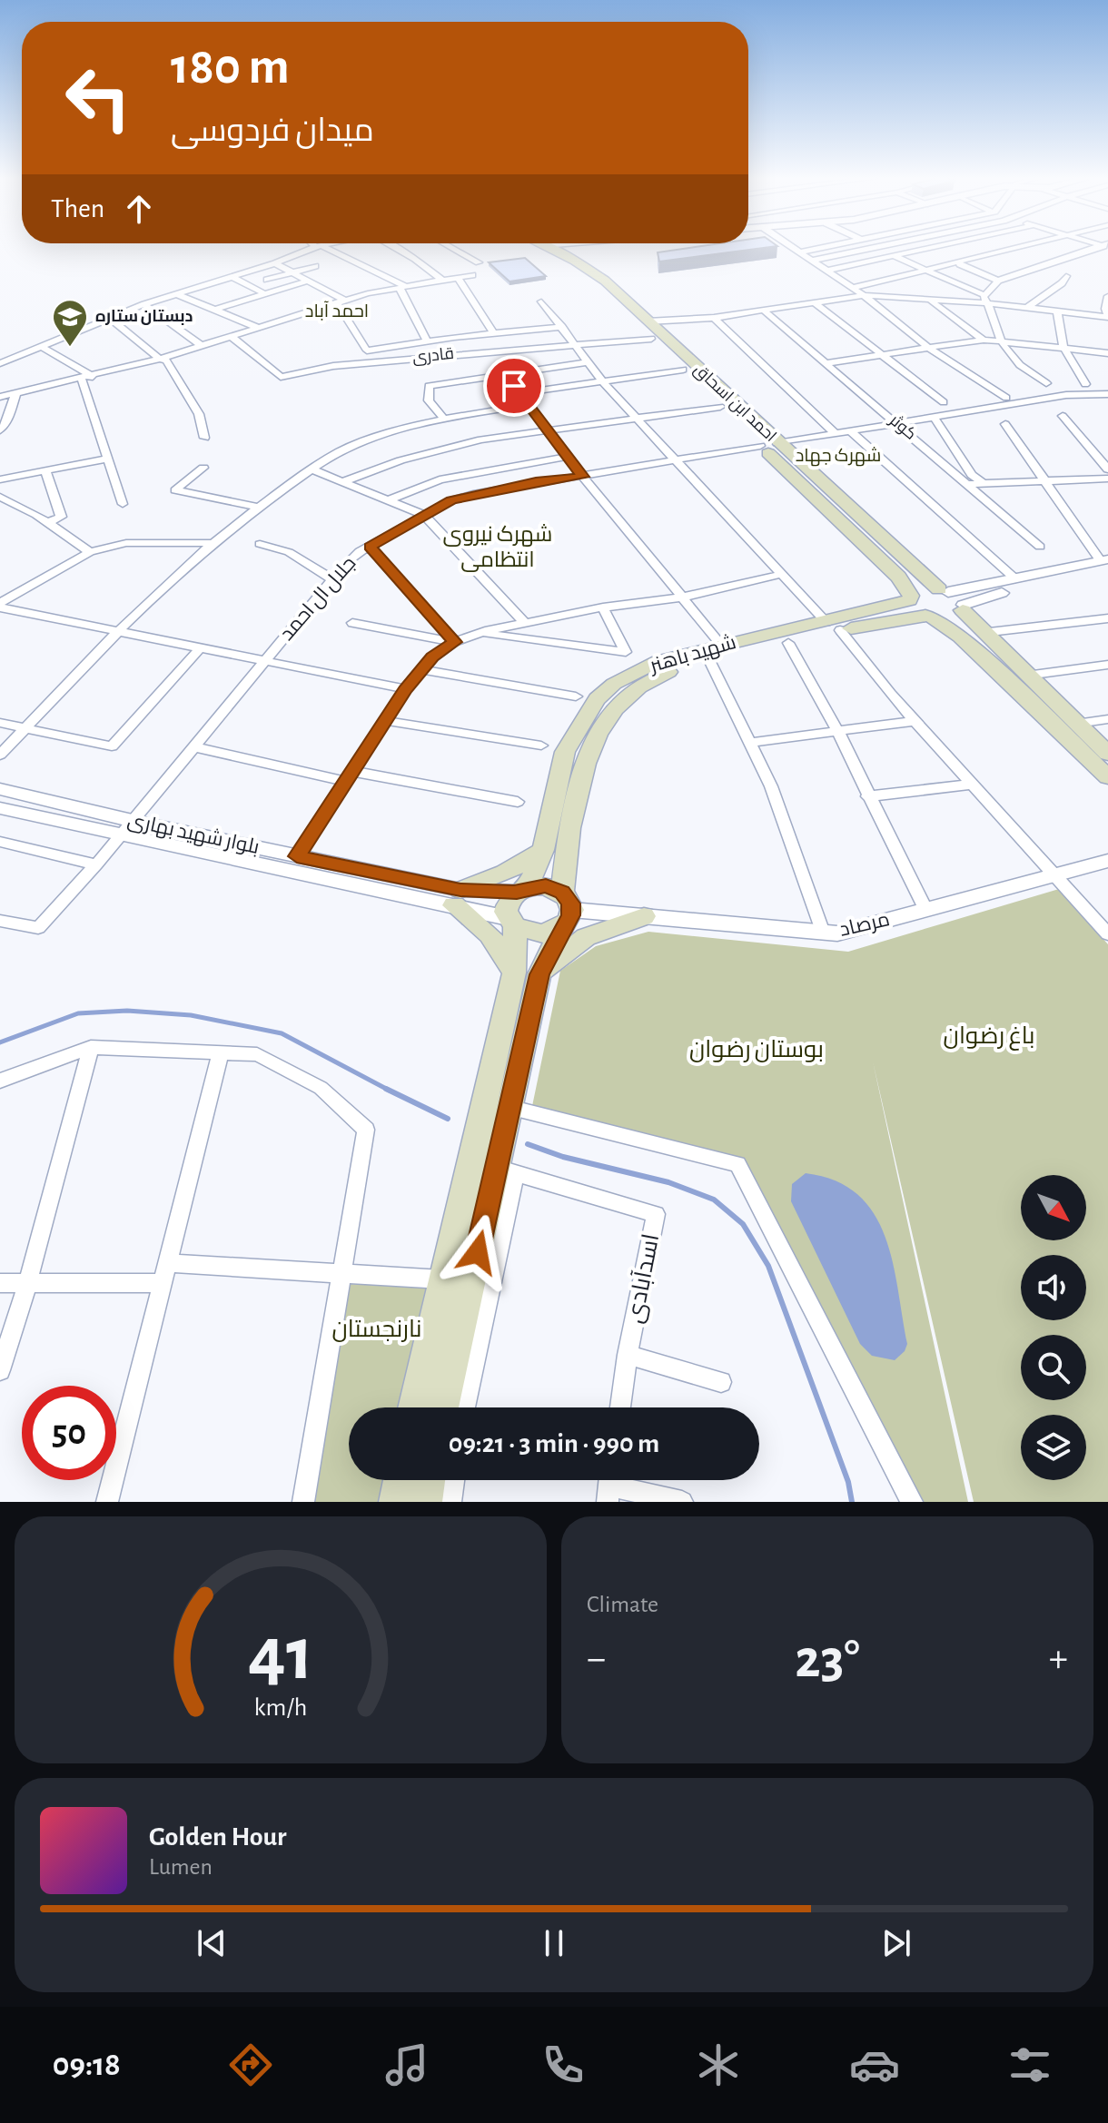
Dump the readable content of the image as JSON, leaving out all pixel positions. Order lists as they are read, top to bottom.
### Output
{
  "streets": {
    "main road": ["احمد ابن اسحاق", "شهید باهنر"],
    "street": [
      "قادری",
      "کوثر",
      "جلال ال احمد",
      "بلوار شهید بهاری",
      "مرصاد",
      "اسدآبادی"
    ]
  },
  "crossings": [
    ["قادری", "احمد ابن اسحاق"],
    ["قادری", "کوثر"],
    ["احمد ابن اسحاق", "جلال ال احمد"],
    ["احمد ابن اسحاق", "شهید باهنر"],
    ["جلال ال احمد", "بلوار شهید بهاری"],
    ["شهید باهنر", "بلوار شهید بهاری"],
    ["شهید باهنر", "مرصاد"],
    ["شهید باهنر", "اسدآبادی"],
    ["بلوار شهید بهاری", "مرصاد"]
  ],
  "districts": ["احمد آباد", "شهرک جهاد", "شهرک نیروی انتظامی"],
  "parks": ["باغ رضوان", "بوستان رضوان", "نارنجستان"],
  "places": {
    "school or university": ["دبستان ستاره"]
  },
  "north": "bottom right",
  "page": {
    "turn": ["180 m", "میدان فردوسی"],
    "then": "Then",
    "limit": "50",
    "trip": "09:21 · 3 min · 990 m",
    "tile": "Climate",
    "heat": ["−", "23°", "+"],
    "song": ["Golden Hour", "Lumen"],
    "tabs": "09:18",
    "gauge": ["41", "km/h"]
  }
}
